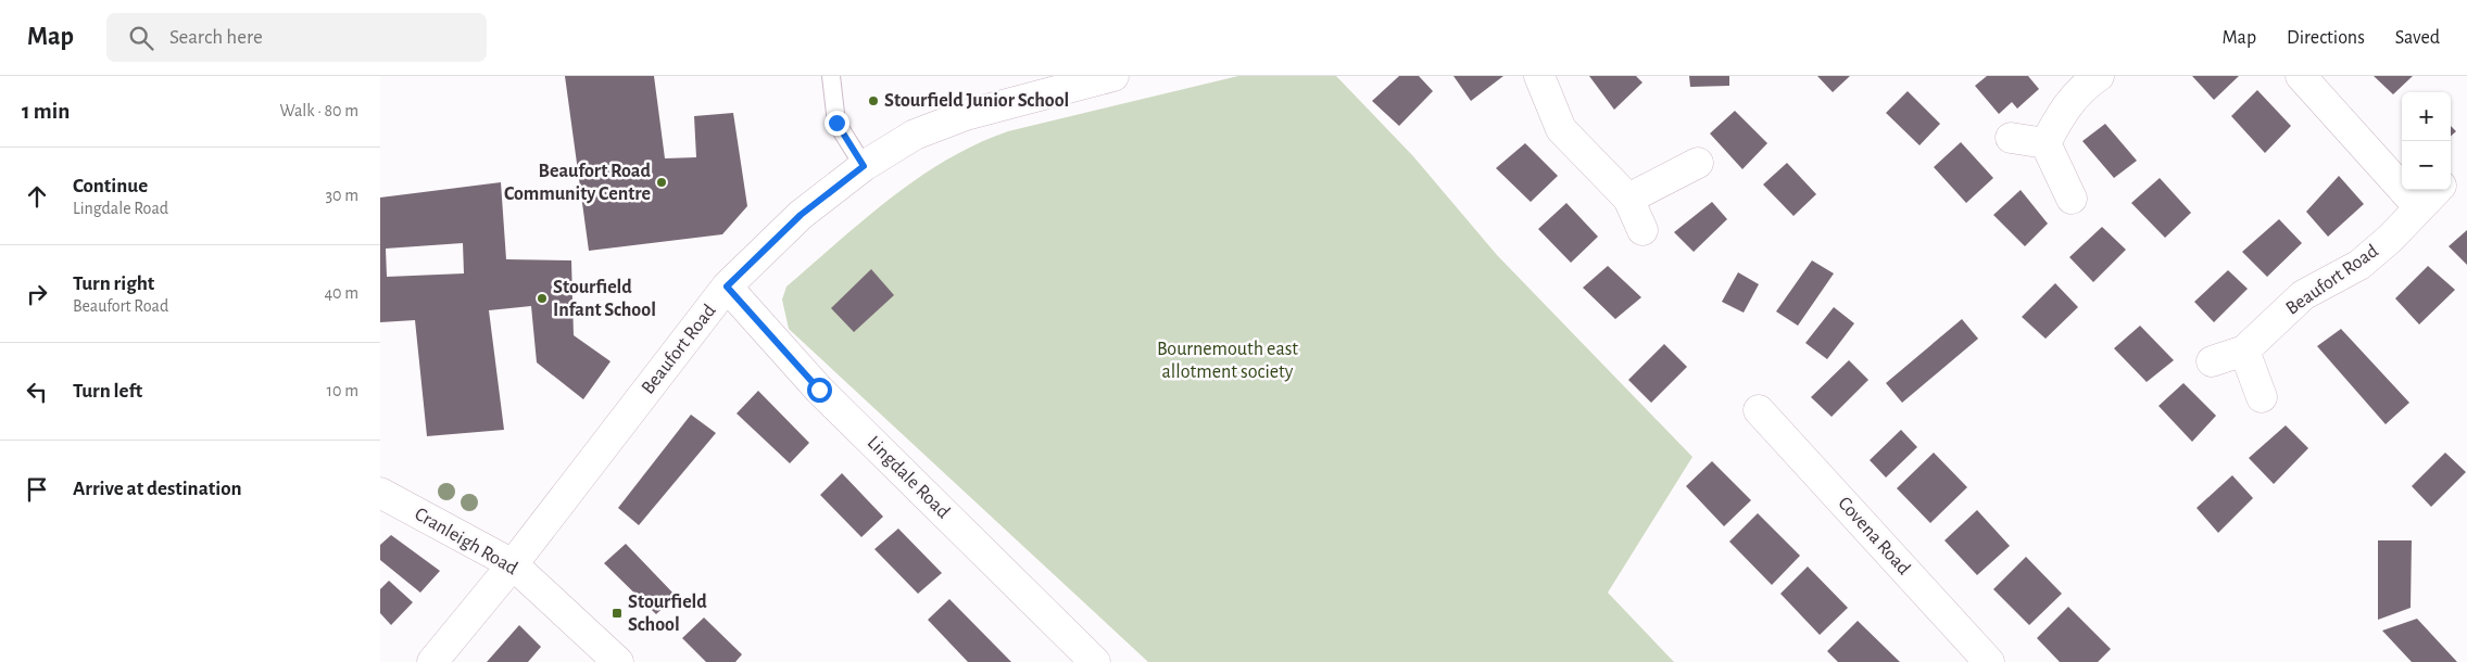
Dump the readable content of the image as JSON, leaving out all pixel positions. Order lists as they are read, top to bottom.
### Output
{
  "streets": {
    "street": [
      "Beaufort Road",
      "Lingdale Road",
      "Covena Road",
      "Cranleigh Road"
    ]
  },
  "crossings": [
    ["Beaufort Road", "Lingdale Road"],
    ["Beaufort Road", "Cranleigh Road"]
  ],
  "parks": ["Bournemouth east allotment society"],
  "places": {
    "other": ["Stourfield Junior School", "Beaufort Road Community Centre", "Stourfield Infant School"],
    "transit": ["Stourfield School"]
  },
  "page": {
    "header": "Map",
    "search": "Search here",
    "nav": ["Map", "Directions", "Saved"],
    "heading": ["1 min", "Walk · 80 m"],
    "map_buttons": ["+", "−"],
    "list": [
      ["Continue", "Lingdale Road", "30 m"],
      ["Turn right", "Beaufort Road", "40 m"],
      ["Turn left", "10 m"],
      "Arrive at destination"
    ]
  }
}
